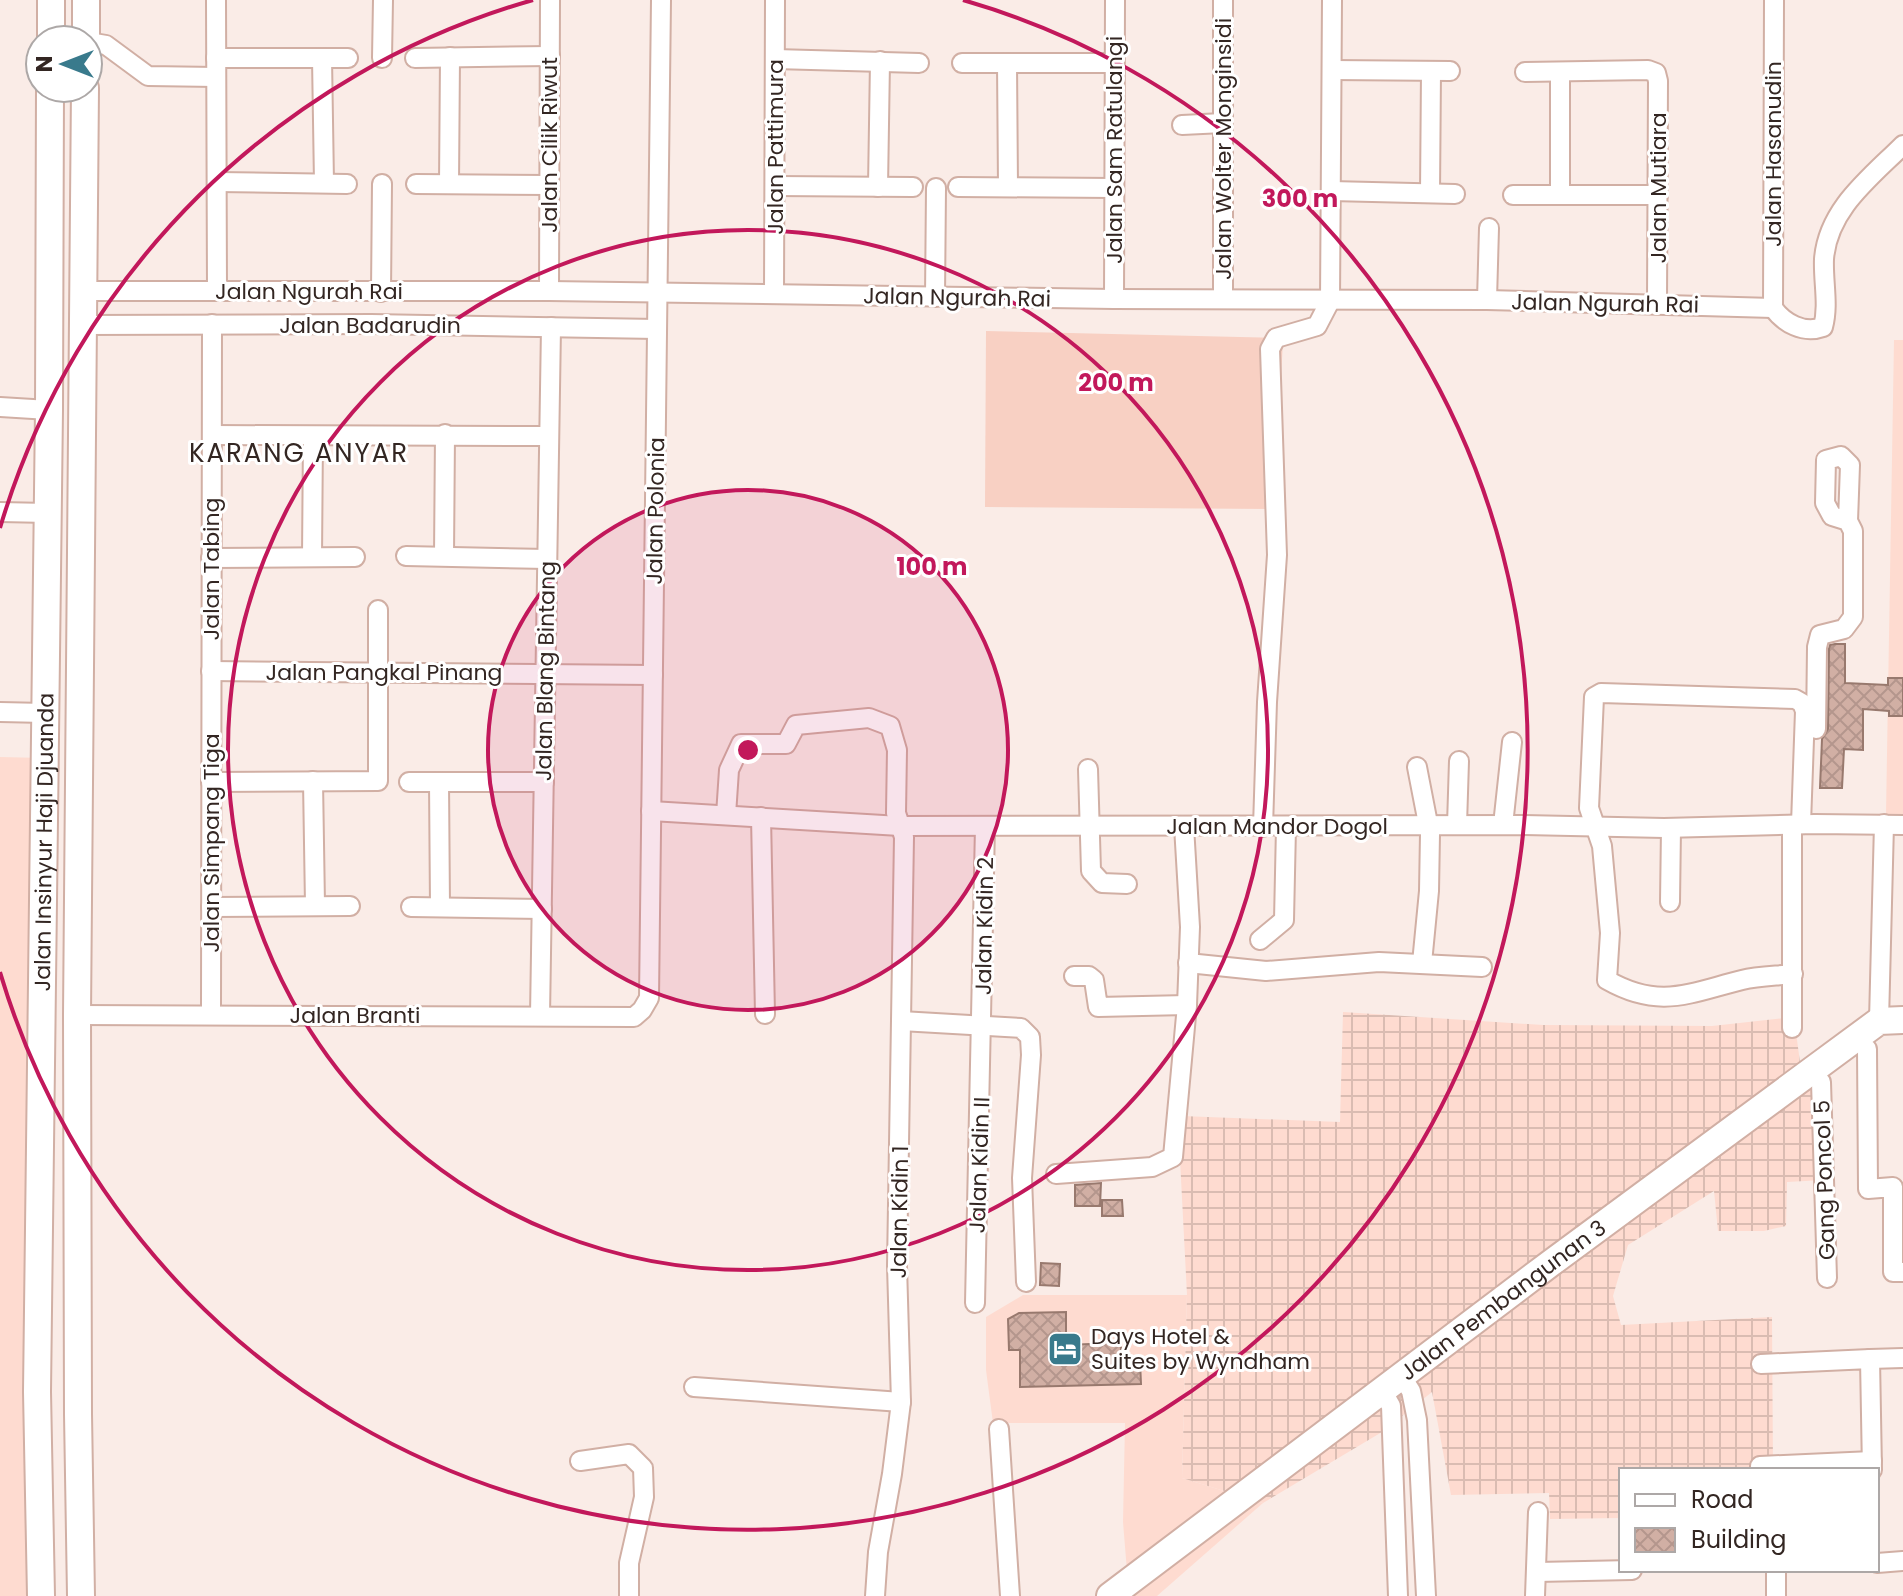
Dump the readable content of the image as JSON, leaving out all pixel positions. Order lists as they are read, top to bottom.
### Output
{
  "streets": {
    "main road": ["Jalan Insinyur Haji Djuanda", "Jalan Pembangunan 3"],
    "street": [
      "Jalan Cilik Riwut",
      "Jalan Pattimura",
      "Jalan Wolter Monginsidi",
      "Jalan Sam Ratulangi",
      "Jalan Hasanudin",
      "Jalan Mutiara",
      "Jalan Ngurah Rai",
      "Jalan Badarudin",
      "Jalan Polonia",
      "Jalan Tabing",
      "Jalan Blang Bintang",
      "Jalan Pangkal Pinang",
      "Jalan Mandor Dogol",
      "Jalan Simpang Tiga",
      "Jalan Kidin 2",
      "Jalan Branti",
      "Jalan Kidin II",
      "Gang Poncol 5",
      "Jalan Kidin 1"
    ]
  },
  "crossings": [
    ["Jalan Cilik Riwut", "Jalan Ngurah Rai"],
    ["Jalan Pattimura", "Jalan Ngurah Rai"],
    ["Jalan Wolter Monginsidi", "Jalan Ngurah Rai"],
    ["Jalan Sam Ratulangi", "Jalan Ngurah Rai"],
    ["Jalan Hasanudin", "Jalan Ngurah Rai"],
    ["Jalan Mutiara", "Jalan Ngurah Rai"],
    ["Jalan Ngurah Rai", "Jalan Polonia"],
    ["Jalan Ngurah Rai", "Jalan Insinyur Haji Djuanda"],
    ["Jalan Badarudin", "Jalan Polonia"],
    ["Jalan Badarudin", "Jalan Tabing"],
    ["Jalan Badarudin", "Jalan Blang Bintang"],
    ["Jalan Badarudin", "Jalan Insinyur Haji Djuanda"],
    ["Jalan Polonia", "Jalan Pangkal Pinang"],
    ["Jalan Polonia", "Jalan Mandor Dogol"],
    ["Jalan Polonia", "Jalan Branti"],
    ["Jalan Tabing", "Jalan Pangkal Pinang"],
    ["Jalan Tabing", "Jalan Simpang Tiga"],
    ["Jalan Blang Bintang", "Jalan Pangkal Pinang"],
    ["Jalan Blang Bintang", "Jalan Branti"],
    ["Jalan Pangkal Pinang", "Jalan Simpang Tiga"],
    ["Jalan Mandor Dogol", "Jalan Kidin 2"],
    ["Jalan Mandor Dogol", "Jalan Kidin 1"],
    ["Jalan Insinyur Haji Djuanda", "Jalan Branti"],
    ["Jalan Simpang Tiga", "Jalan Branti"],
    ["Jalan Kidin 2", "Jalan Kidin II"],
    ["Gang Poncol 5", "Jalan Pembangunan 3"]
  ],
  "districts": ["KARANG ANYAR"],
  "places": {
    "hotel": ["Days Hotel & Suites by Wyndham"]
  },
  "legend": ["Road", "Building"],
  "north": "left",
  "rings": ["300 m", "200 m", "100 m"]
}
